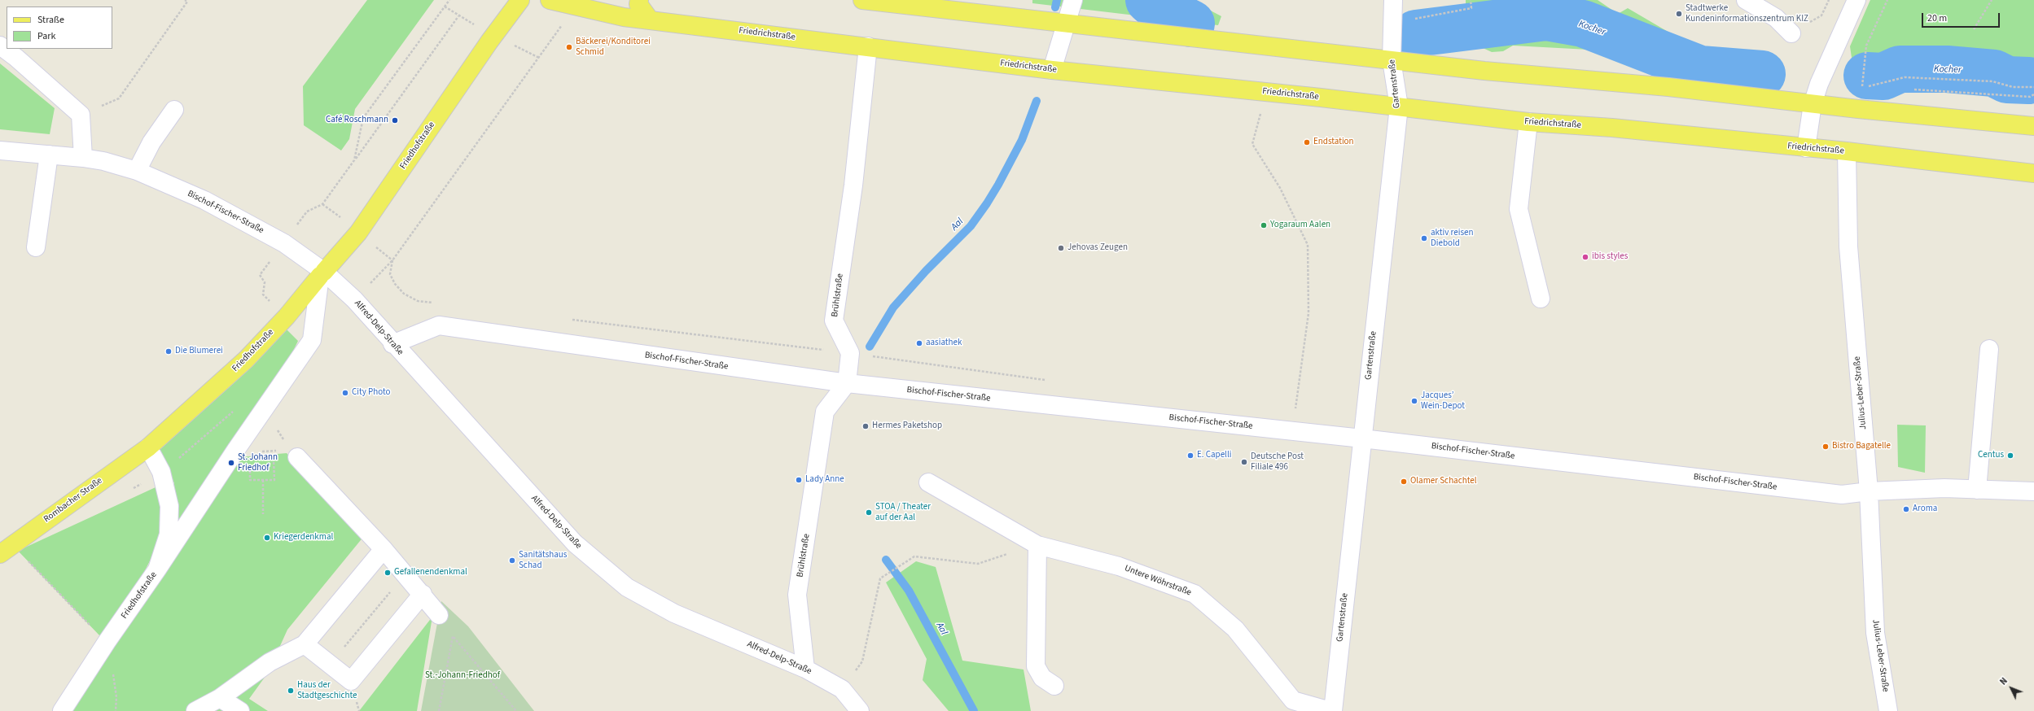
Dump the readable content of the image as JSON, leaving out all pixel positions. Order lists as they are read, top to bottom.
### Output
{
  "streets": {
    "main road": ["Friedrichstraße", "Friedhofstraße", "Rombacher Straße"],
    "street": [
      "Gartenstraße",
      "Bischof-Fischer-Straße",
      "Brühlstraße",
      "Alfred-Delp-Straße",
      "Julius-Leber-Straße",
      "Untere Wöhrstraße"
    ]
  },
  "crossings": [
    ["Friedrichstraße", "Gartenstraße"],
    ["Friedrichstraße", "Brühlstraße"],
    ["Friedrichstraße", "Julius-Leber-Straße"],
    ["Gartenstraße", "Bischof-Fischer-Straße"],
    ["Gartenstraße", "Untere Wöhrstraße"],
    ["Friedhofstraße", "Bischof-Fischer-Straße"],
    ["Friedhofstraße", "Alfred-Delp-Straße"],
    ["Friedhofstraße", "Rombacher Straße"],
    ["Bischof-Fischer-Straße", "Brühlstraße"],
    ["Bischof-Fischer-Straße", "Alfred-Delp-Straße"],
    ["Bischof-Fischer-Straße", "Julius-Leber-Straße"],
    ["Brühlstraße", "Alfred-Delp-Straße"]
  ],
  "water": ["Kocher", "Aal"],
  "parks": ["St.-Johann-Friedhof"],
  "places": [
    "Stadtwerke Kundeninformationszentrum KIZ",
    "Bäckerei/Konditorei Schmid",
    "Café Roschmann",
    "Endstation",
    "Yogaraum Aalen",
    "aktiv reisen Diebold",
    "Jehovas Zeugen",
    "ibis styles",
    "aasiathek",
    "Die Blumerei",
    "City Photo",
    "Jacques’ Wein-Depot",
    "Hermes Paketshop",
    "Bistro Bagatelle",
    "E. Capelli",
    "Centus",
    "Deutsche Post Filiale 496",
    "St. Johann Friedhof",
    "Lady Anne",
    "Olamer Schachtel",
    "Aroma",
    "STOA / Theater auf der Aal",
    "Kriegerdenkmal",
    "Sanitätshaus Schad",
    "Gefallenendenkmal",
    "Haus der Stadtgeschichte"
  ],
  "legend": ["Straße", "Park"],
  "scale_bar": "20 m",
  "north": "top left"
}
